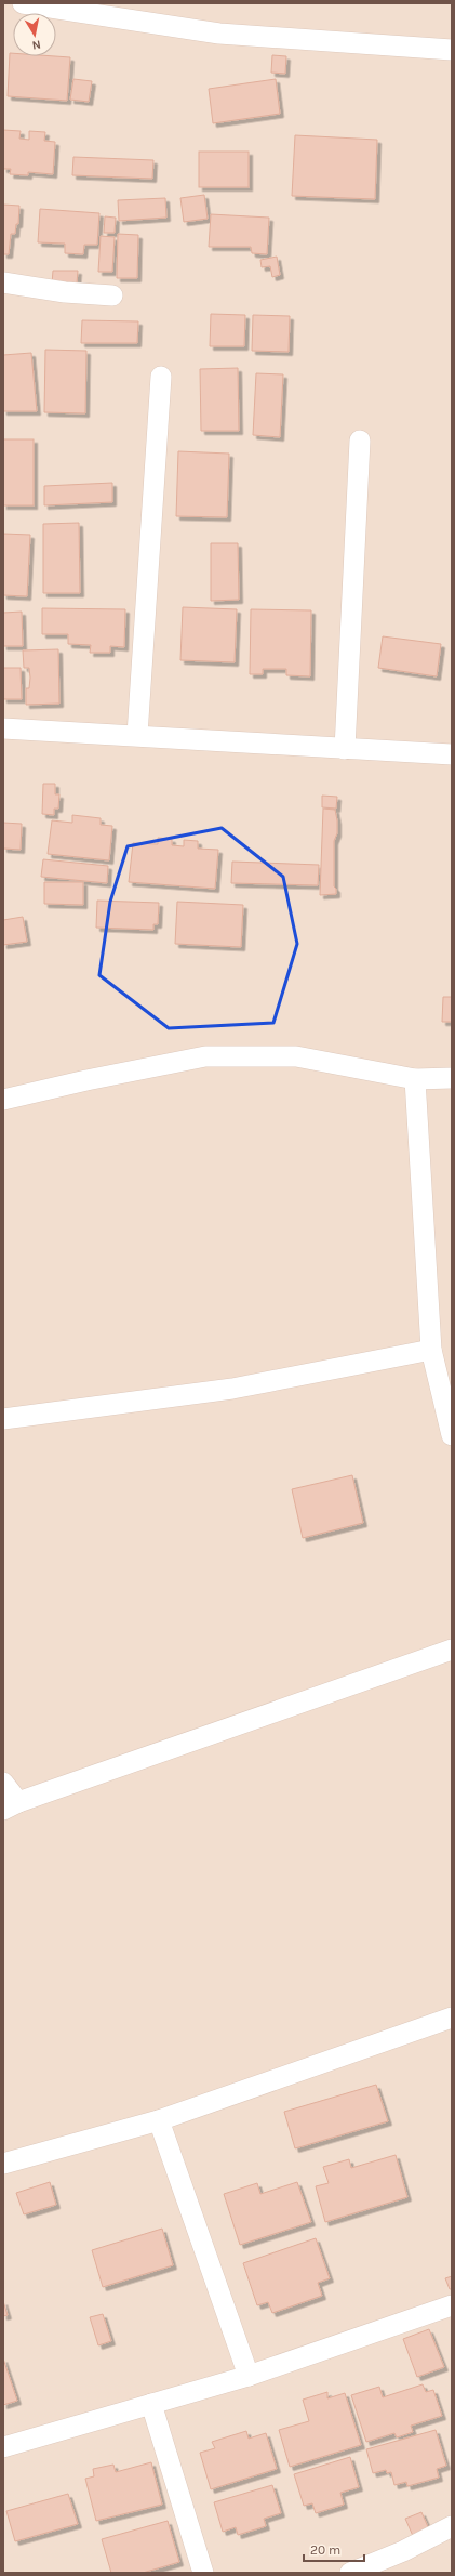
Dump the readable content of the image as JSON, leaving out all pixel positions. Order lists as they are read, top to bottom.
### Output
{
  "scale_bar": "20 m",
  "north": "bottom"
}
